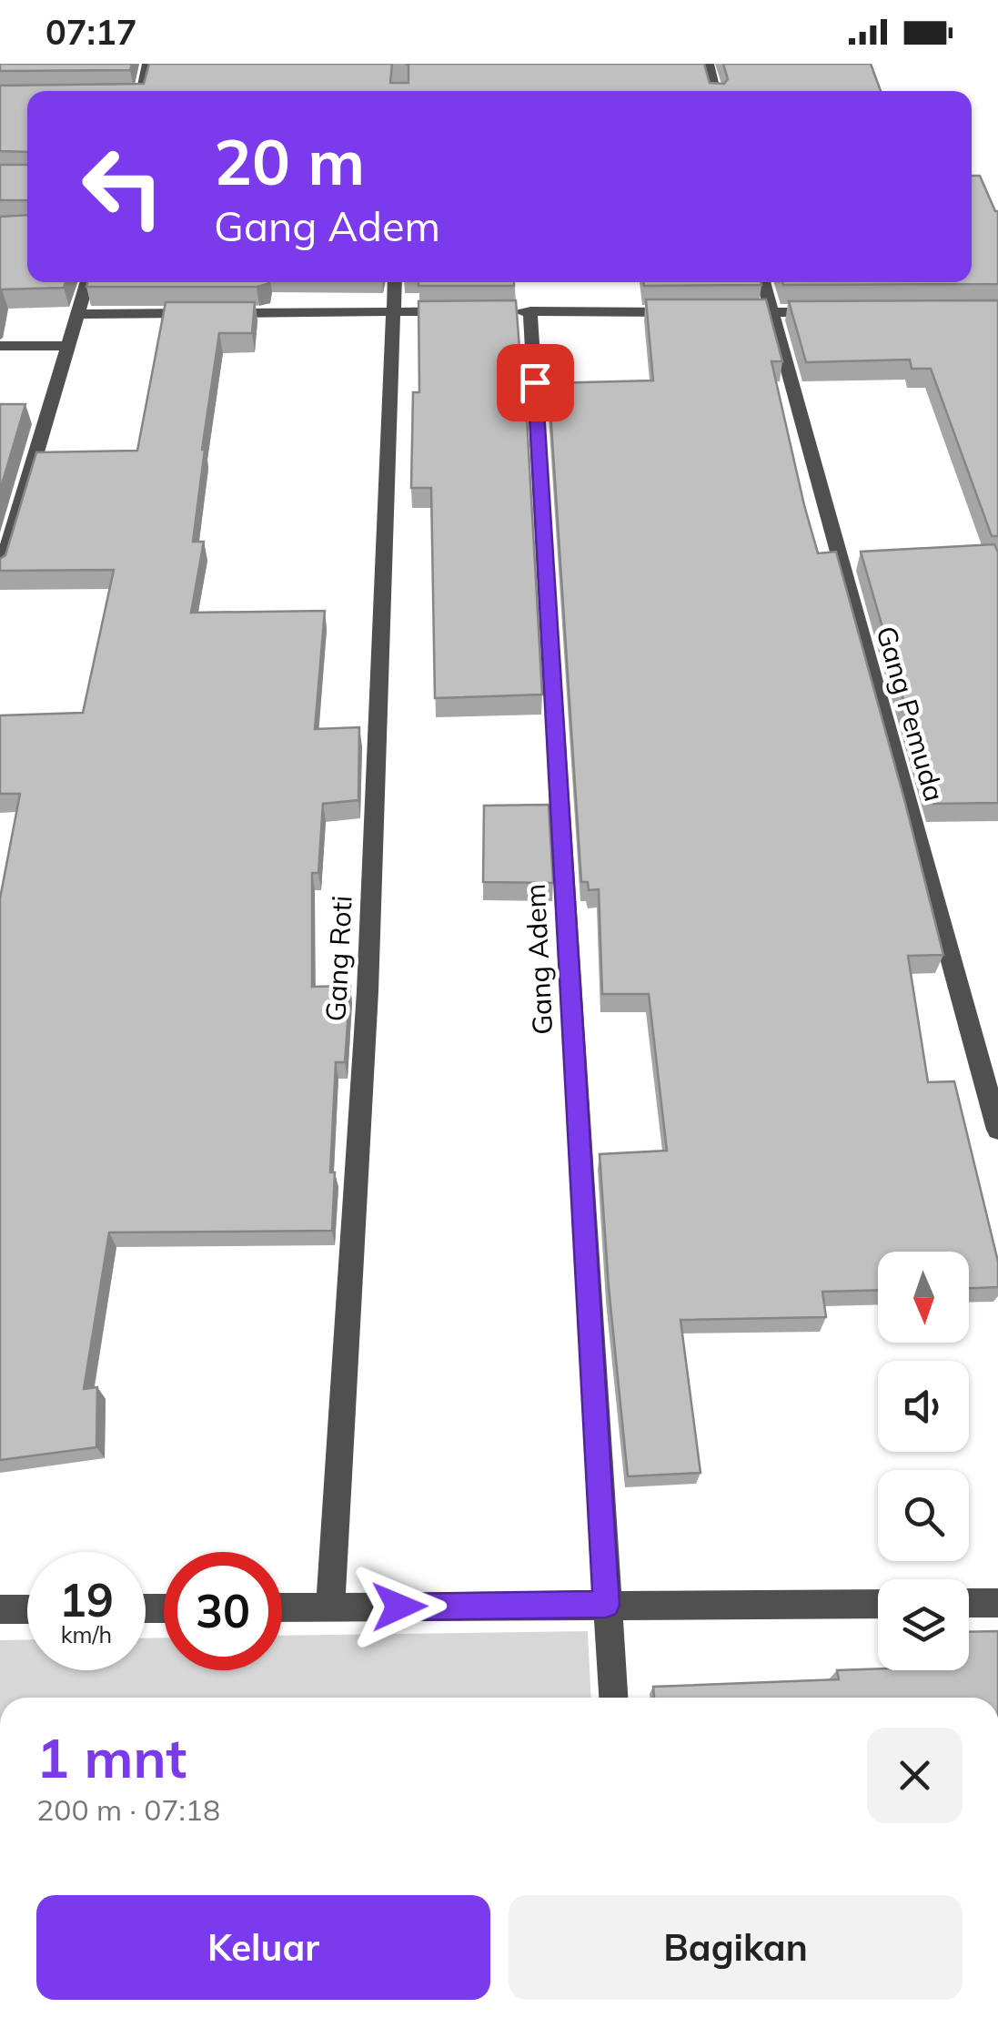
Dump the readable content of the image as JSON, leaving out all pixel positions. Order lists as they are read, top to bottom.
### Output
{
  "streets": {
    "street": ["Gang Pemuda", "Gang Roti", "Gang Adem"]
  },
  "north": "bottom",
  "page": {
    "status": "07:17",
    "turn": ["20 m", "Gang Adem"],
    "speed": "19 km/h",
    "limit": "30",
    "heading": ["1 mnt", "200 m · 07:18"],
    "buttons": ["Keluar", "Bagikan"]
  }
}
